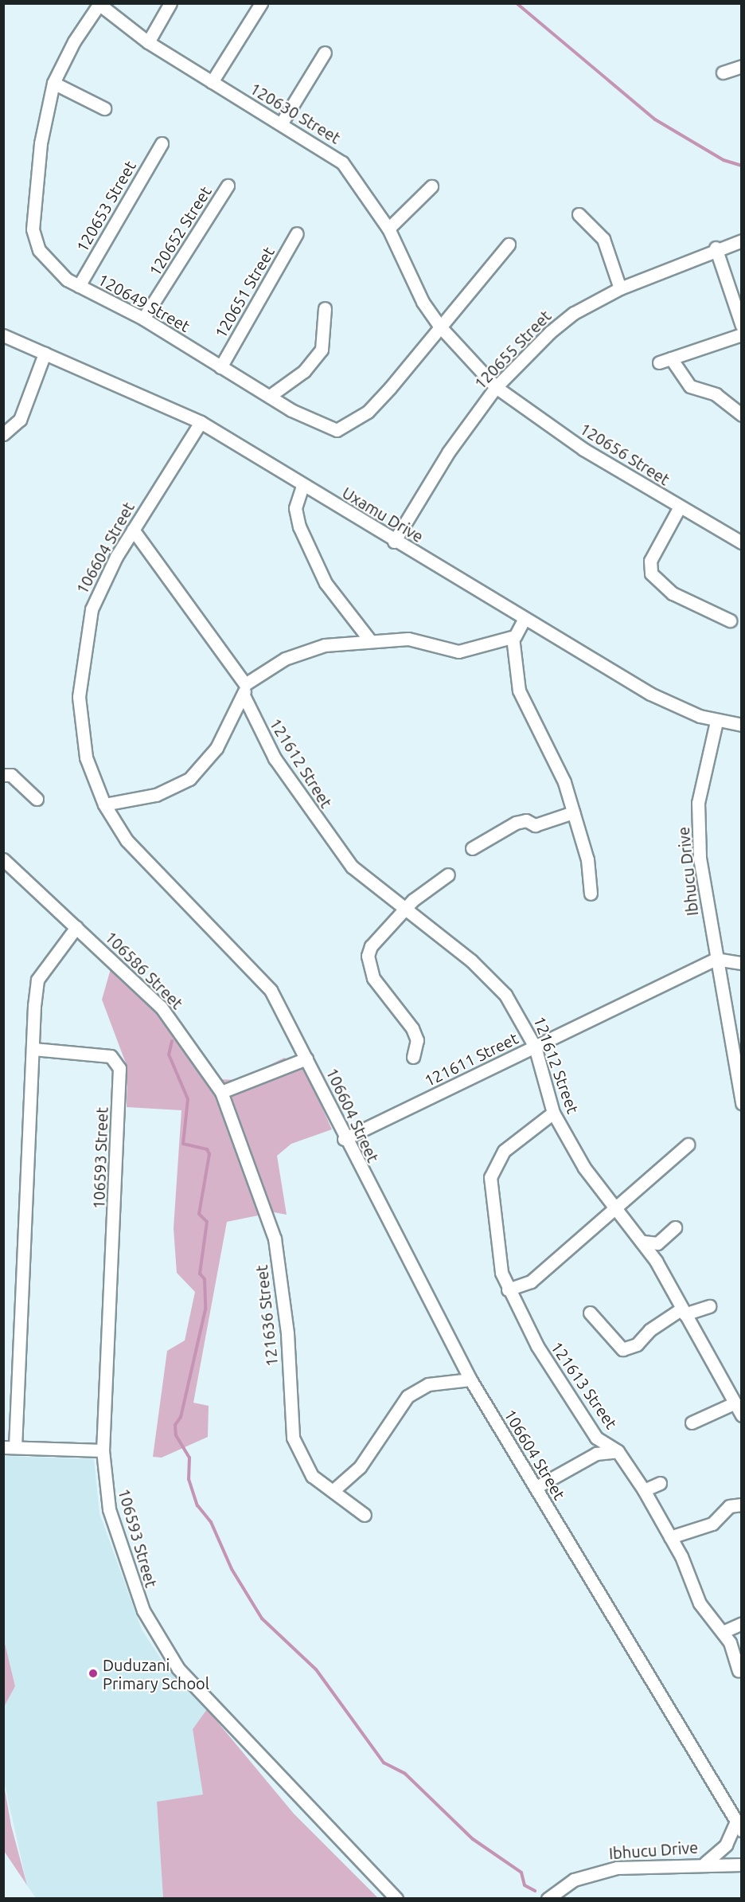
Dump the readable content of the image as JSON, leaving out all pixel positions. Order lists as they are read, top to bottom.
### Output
{
  "streets": {
    "street": [
      "120630 Street",
      "120653 Street",
      "120652 Street",
      "120651 Street",
      "120649 Street",
      "120655 Street",
      "120656 Street",
      "Uxamu Drive",
      "106604 Street",
      "121612 Street",
      "Ibhucu Drive",
      "106586 Street",
      "121611 Street",
      "106593 Street",
      "121636 Street",
      "121613 Street"
    ]
  },
  "crossings": [
    ["120630 Street", "120649 Street"],
    ["120630 Street", "120655 Street"],
    ["120630 Street", "120656 Street"],
    ["120653 Street", "120649 Street"],
    ["120652 Street", "120649 Street"],
    ["120651 Street", "120649 Street"],
    ["120655 Street", "120656 Street"],
    ["120655 Street", "Uxamu Drive"],
    ["Uxamu Drive", "106604 Street"],
    ["Uxamu Drive", "Ibhucu Drive"],
    ["106604 Street", "121611 Street"],
    ["121612 Street", "121611 Street"],
    ["121612 Street", "121613 Street"],
    ["Ibhucu Drive", "121611 Street"],
    ["106586 Street", "121636 Street"]
  ],
  "places": ["Duduzani Primary School"]
}
